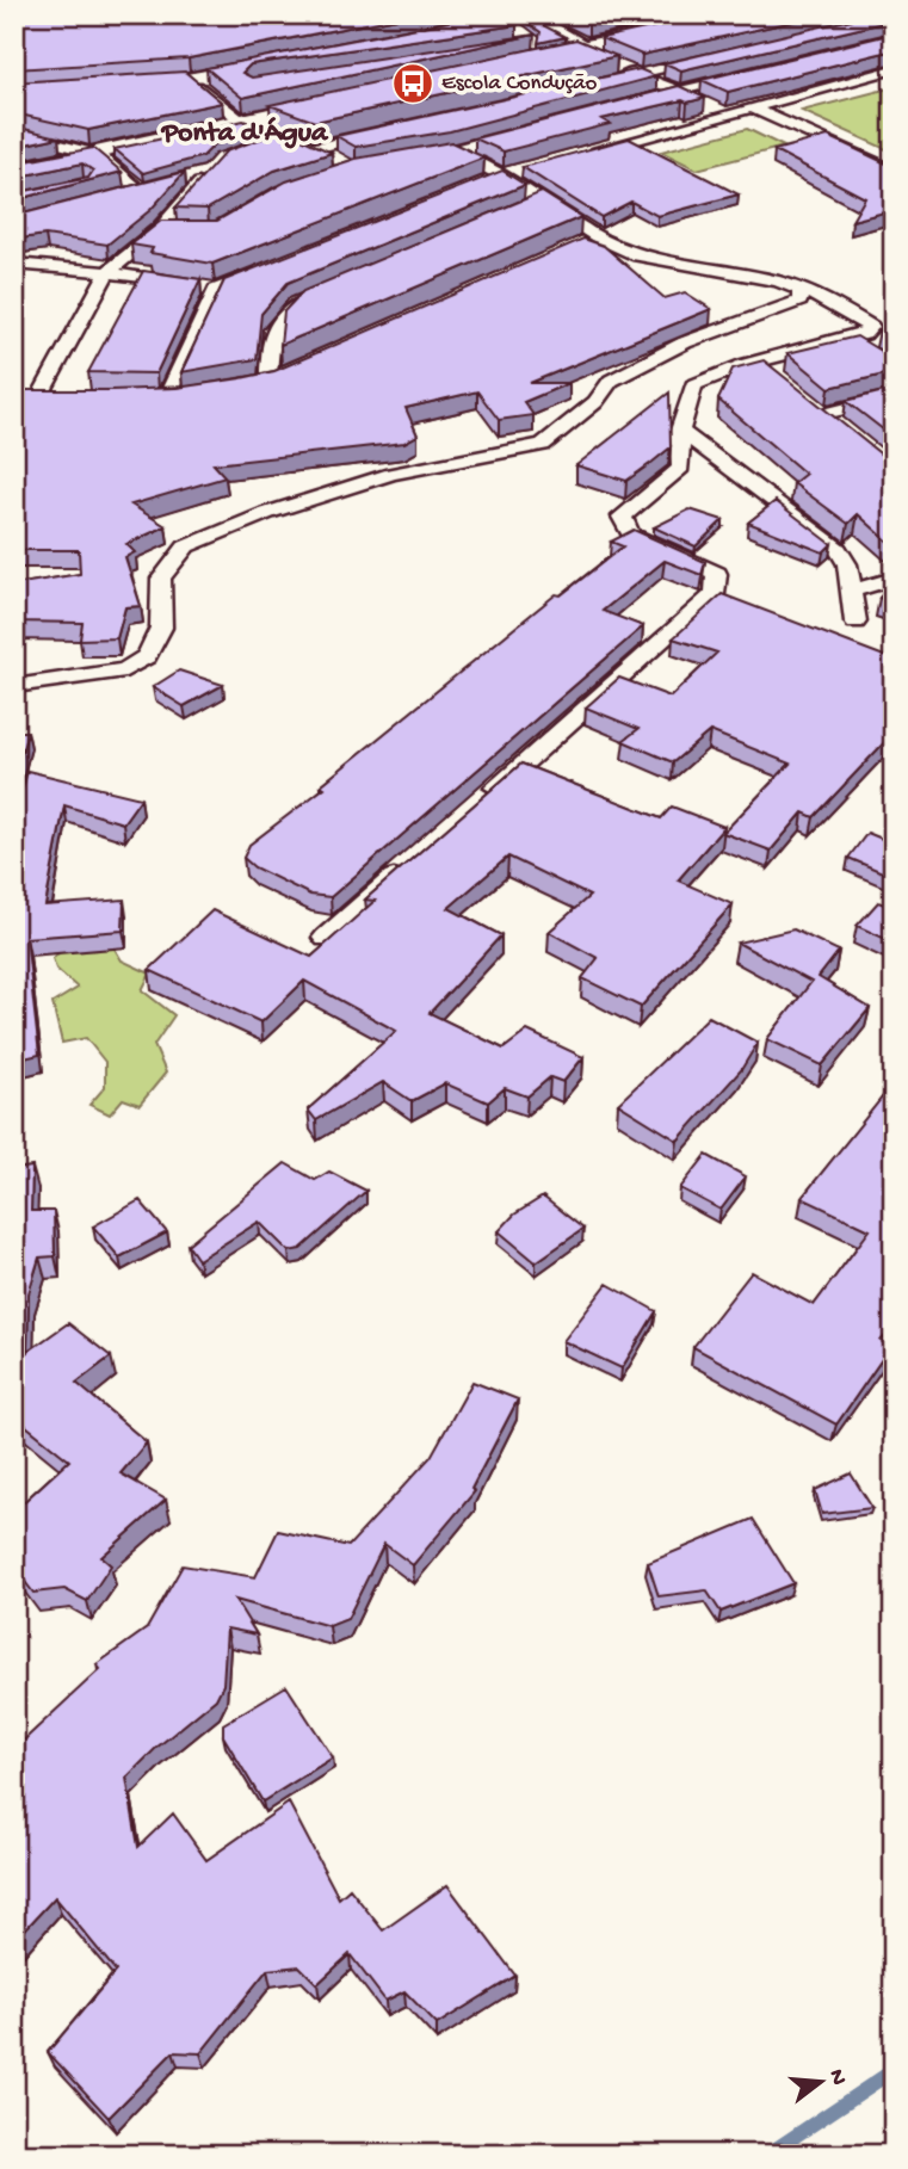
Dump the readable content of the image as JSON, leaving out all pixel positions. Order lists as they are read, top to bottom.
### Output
{
  "districts": ["Ponta d'Água"],
  "places": {
    "bus stop": ["Escola Condução"]
  },
  "north": "right"
}
